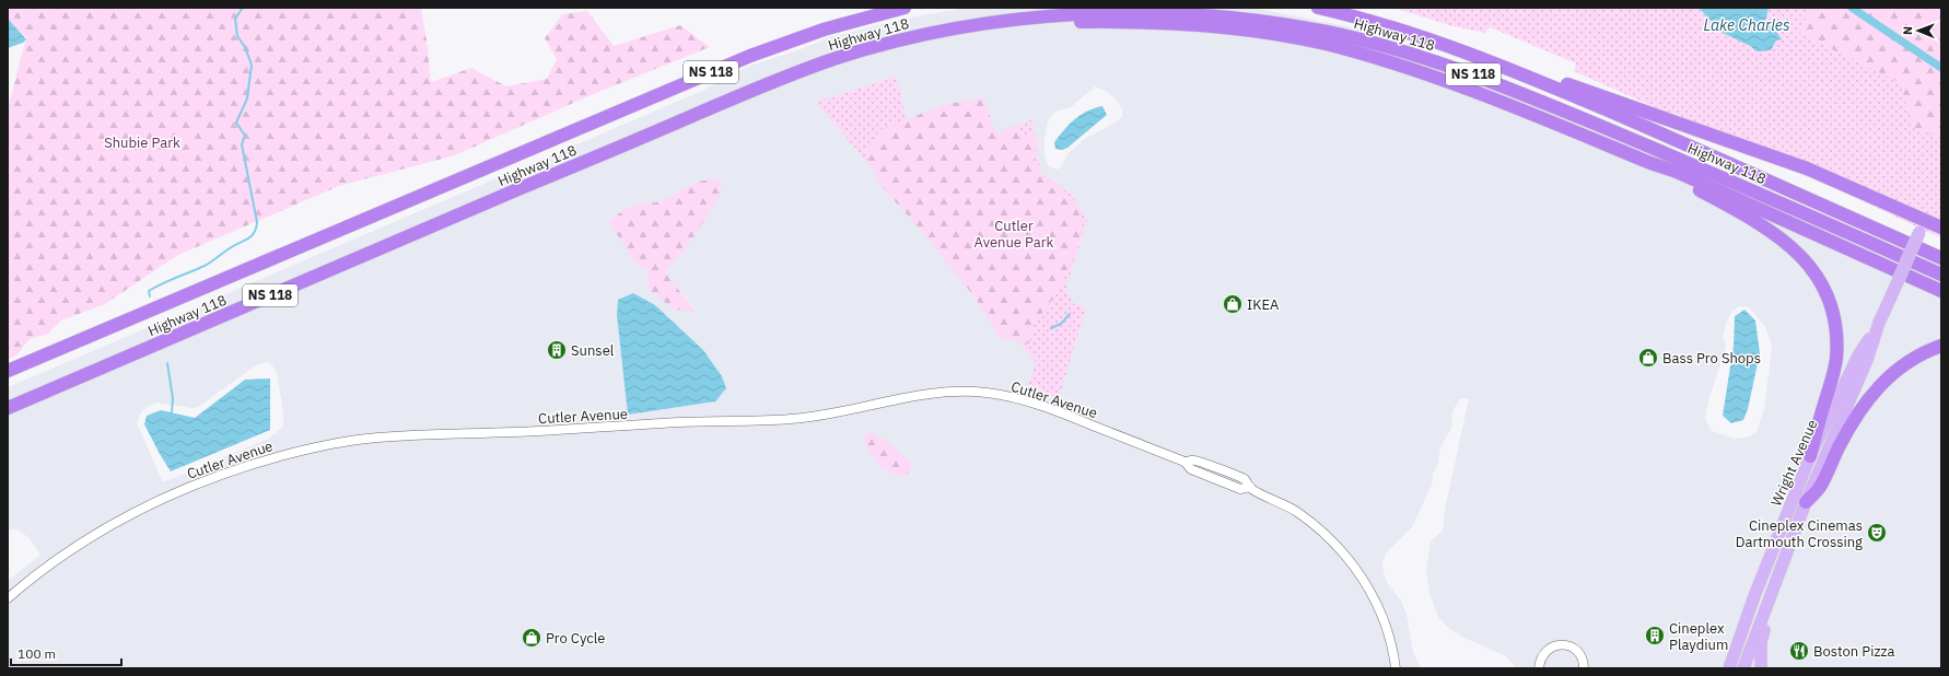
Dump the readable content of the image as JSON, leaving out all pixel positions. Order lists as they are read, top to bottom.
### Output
{
  "streets": {
    "highway": ["Highway 118", "NS 118"],
    "main road": ["Wright Avenue"],
    "street": ["Cutler Avenue"]
  },
  "water": ["Lake Charles"],
  "parks": ["Shubie Park", "Cutler Avenue Park"],
  "places": {
    "shop": ["IKEA", "Bass Pro Shops", "Pro Cycle"],
    "building": ["Sunsel", "Cineplex Playdium"],
    "theatre": ["Cineplex Cinemas Dartmouth Crossing"],
    "restaurant": ["Boston Pizza"]
  },
  "scale_bar": "100 m",
  "north": "left"
}
